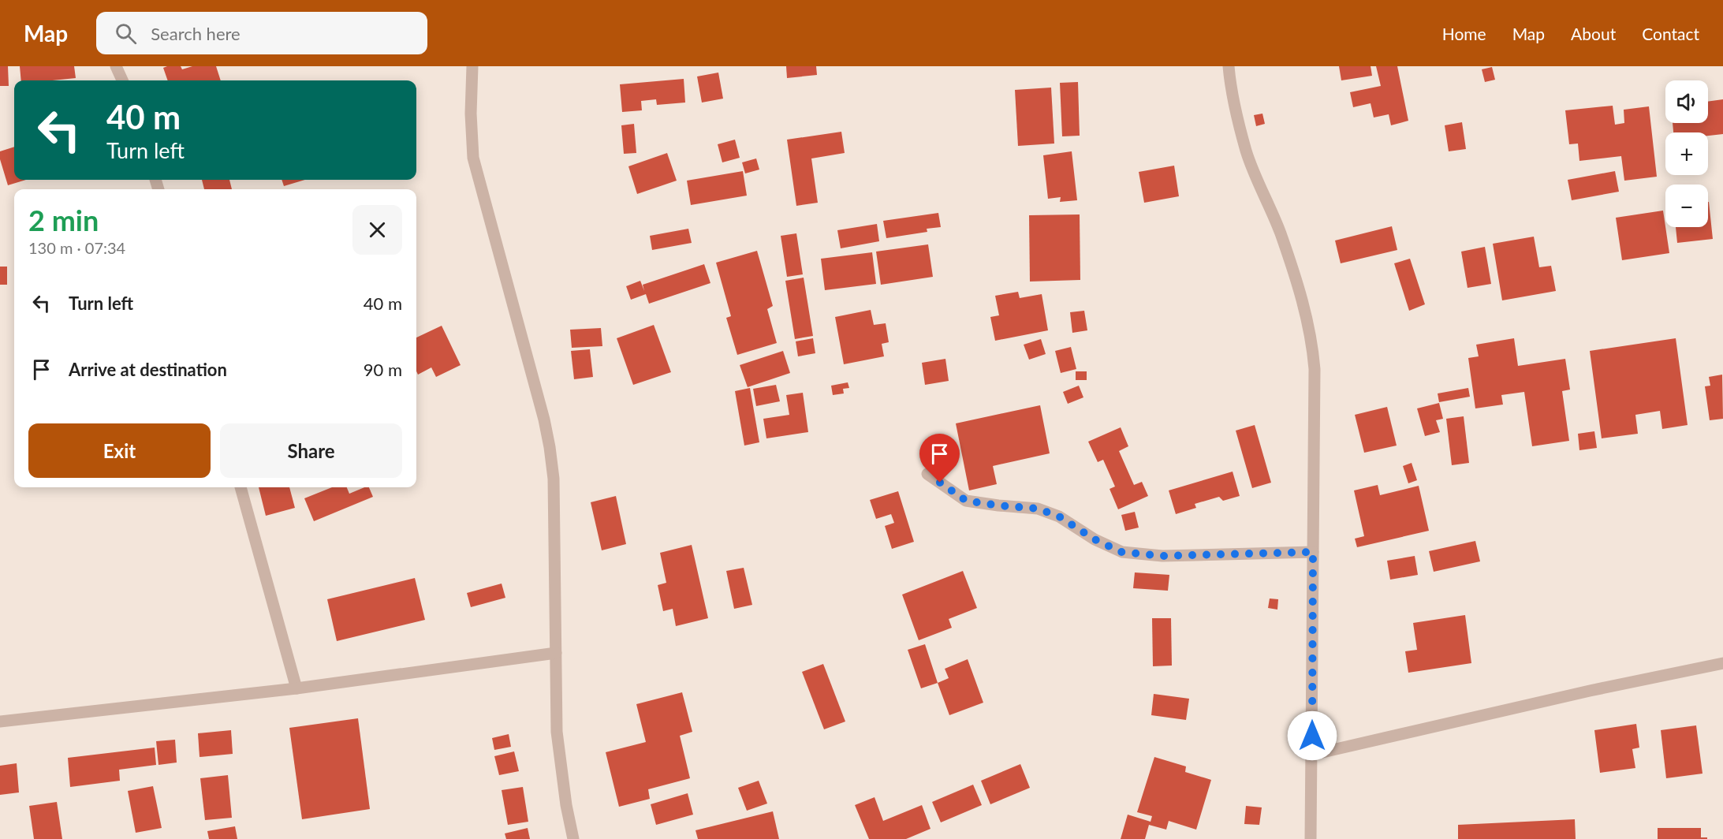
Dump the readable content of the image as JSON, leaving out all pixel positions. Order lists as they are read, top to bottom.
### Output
{
  "page": {
    "header": "Map",
    "search": "Search here",
    "nav": [
      "Home",
      "Map",
      "About",
      "Contact"
    ],
    "map_buttons": ["+", "−"],
    "turn": ["40 m", "Turn left"],
    "heading": ["2 min", "130 m · 07:34"],
    "list": [
      {
        "name": "Turn left",
        "value": "40 m"
      },
      {
        "name": "Arrive at destination",
        "value": "90 m"
      }
    ],
    "buttons": ["Exit", "Share"]
  }
}
